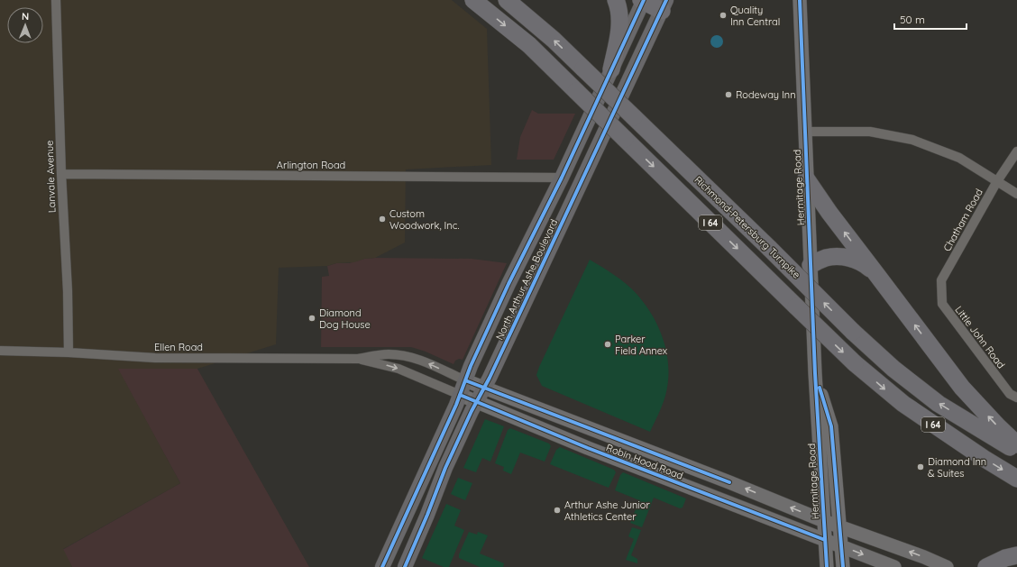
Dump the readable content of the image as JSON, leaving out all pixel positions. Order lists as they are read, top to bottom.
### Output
{
  "streets": {
    "highway": ["I 64", "Richmond-Petersburg Turnpike"],
    "main road": ["Hermitage Road", "North Arthur Ashe Boulevard", "Robin Hood Road"],
    "street": [
      "Arlington Road",
      "Lanvale Avenue",
      "Chatham Road",
      "Little John Road",
      "Ellen Road"
    ]
  },
  "crossings": [
    ["Arlington Road", "Lanvale Avenue"],
    ["Arlington Road", "North Arthur Ashe Boulevard"],
    ["Lanvale Avenue", "Ellen Road"],
    ["Hermitage Road", "Robin Hood Road"],
    ["Chatham Road", "Little John Road"],
    ["North Arthur Ashe Boulevard", "Ellen Road"],
    ["North Arthur Ashe Boulevard", "Robin Hood Road"],
    ["Ellen Road", "Robin Hood Road"]
  ],
  "places": [
    "Quality Inn Central",
    "Rodeway Inn",
    "Custom Woodwork, Inc.",
    "Diamond Dog House",
    "Parker Field Annex",
    "Diamond Inn & Suites",
    "Arthur Ashe Junior Athletics Center"
  ],
  "scale_bar": "50 m",
  "north": "top"
}
